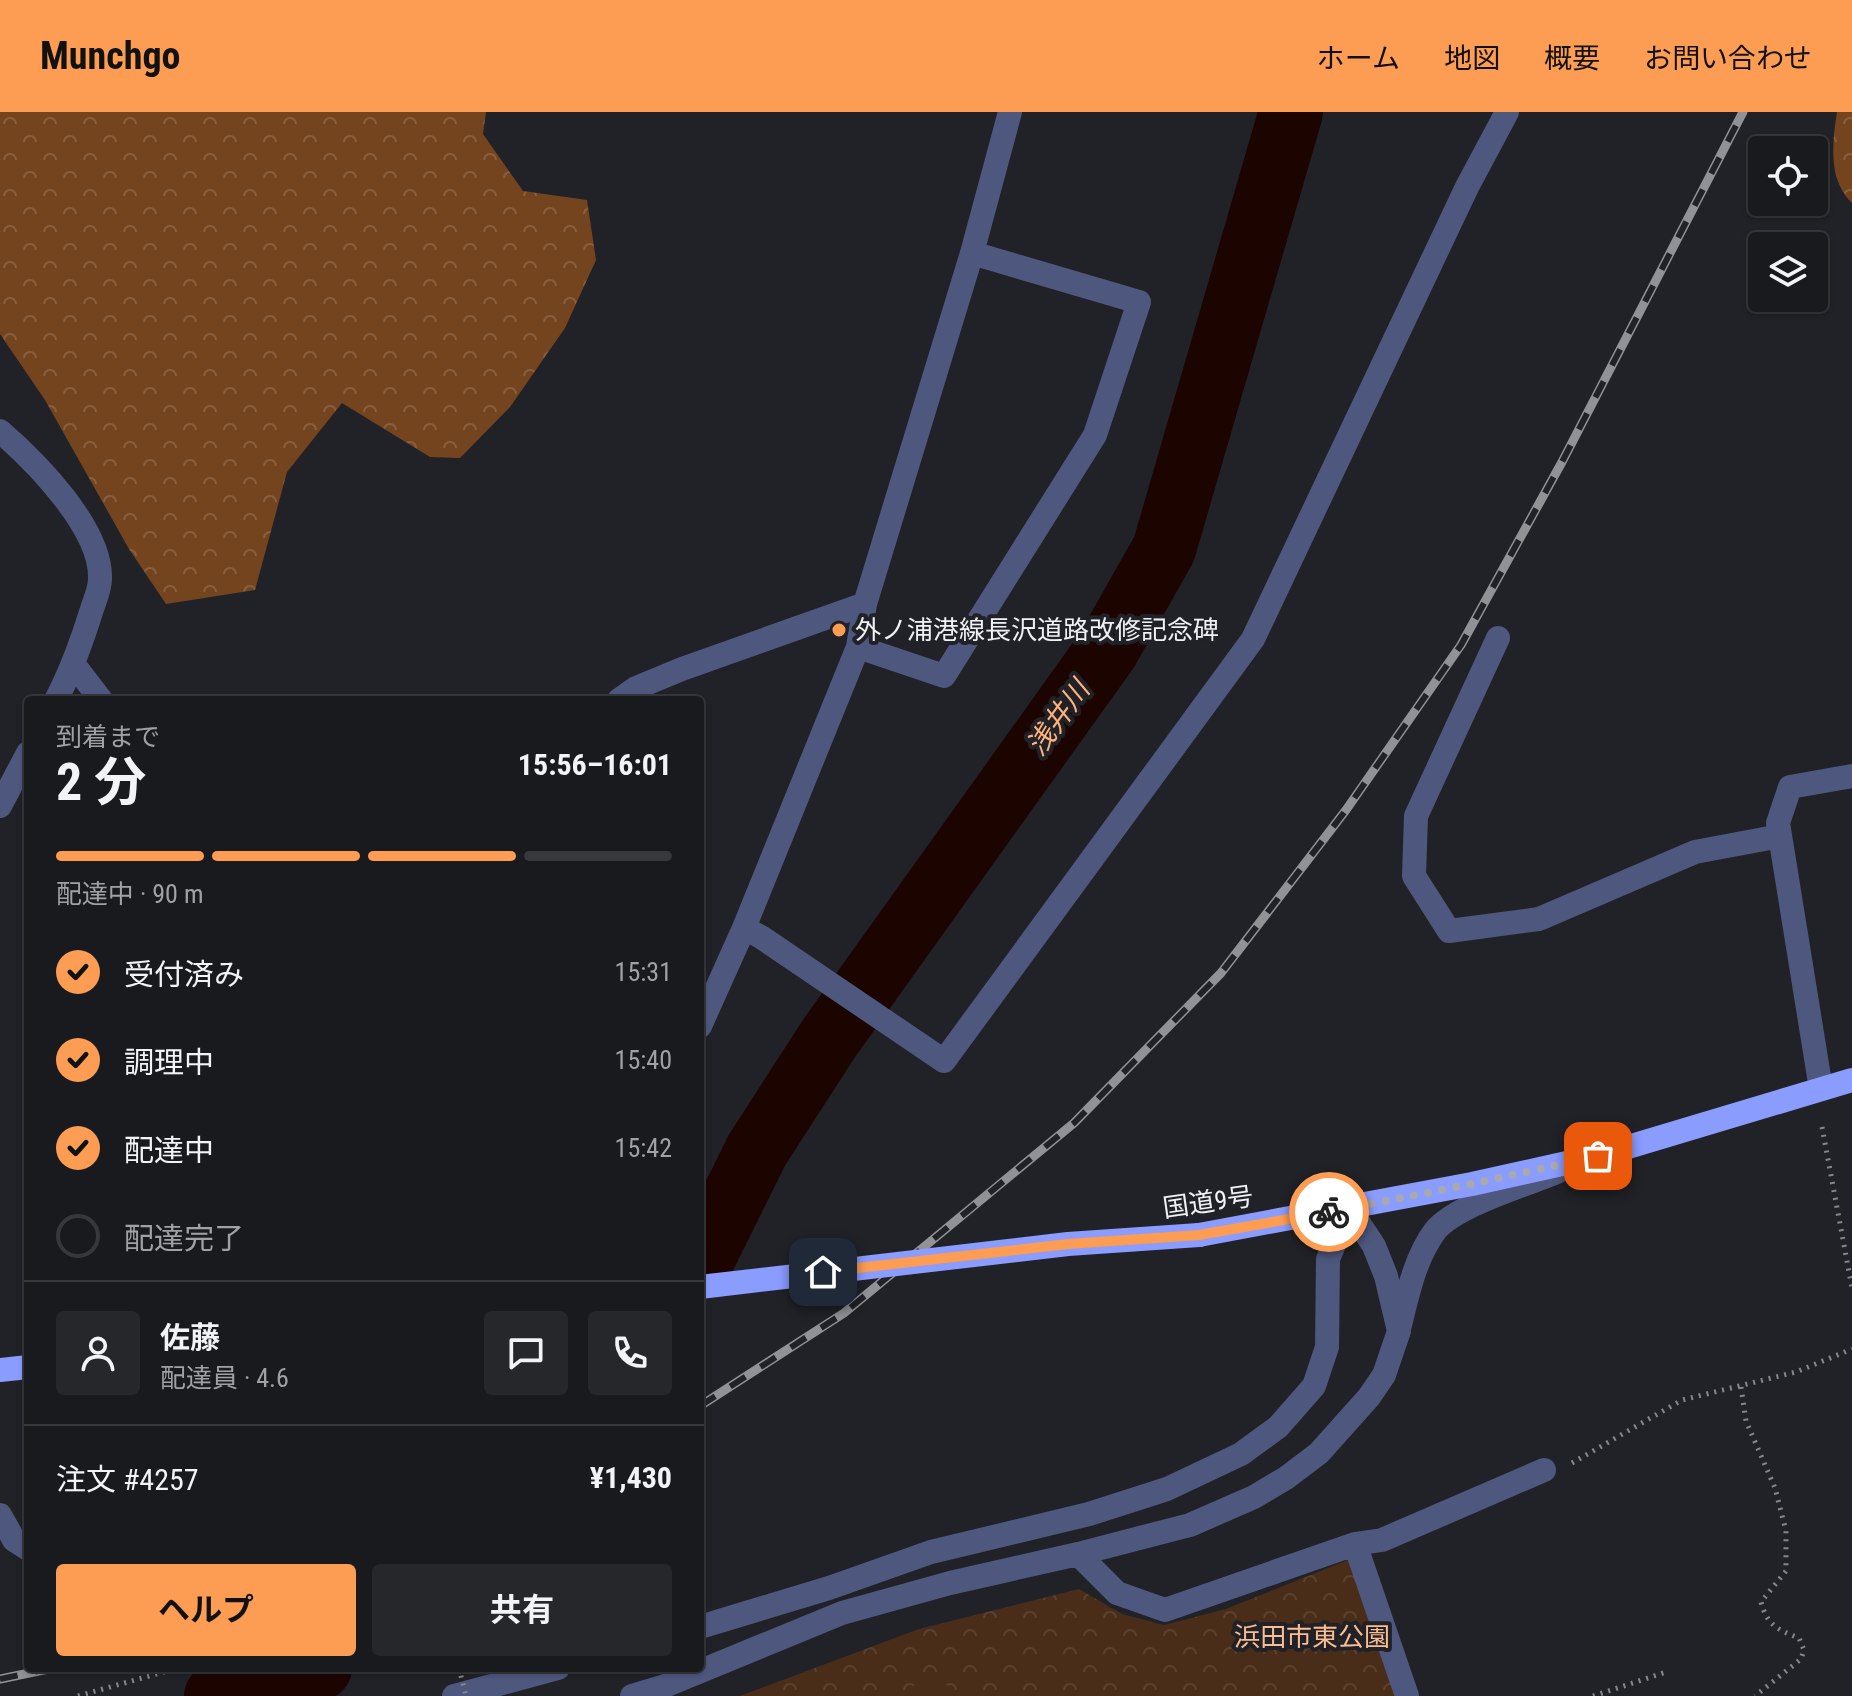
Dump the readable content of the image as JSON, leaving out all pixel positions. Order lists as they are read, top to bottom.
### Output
{
  "streets": {
    "highway": ["国道9号"]
  },
  "water": ["浅井川"],
  "parks": ["浜田市東公園"],
  "places": ["外ノ浦港線長沢道路改修記念碑"],
  "page": {
    "header": "Munchgo",
    "nav": [
      "ホーム",
      "地図",
      "概要",
      "お問い合わせ"
    ],
    "heading": ["2 分", "到着まで", "15:56–16:01"],
    "panel": [
      "佐藤",
      "配達員 · 4.6",
      "注文 #4257",
      "¥1,430"
    ],
    "bar": "配達中 · 90 m",
    "list": [
      ["受付済み", "15:31"],
      ["調理中", "15:40"],
      ["配達中", "15:42"],
      "配達完了"
    ],
    "buttons": ["ヘルプ", "共有"]
  }
}
